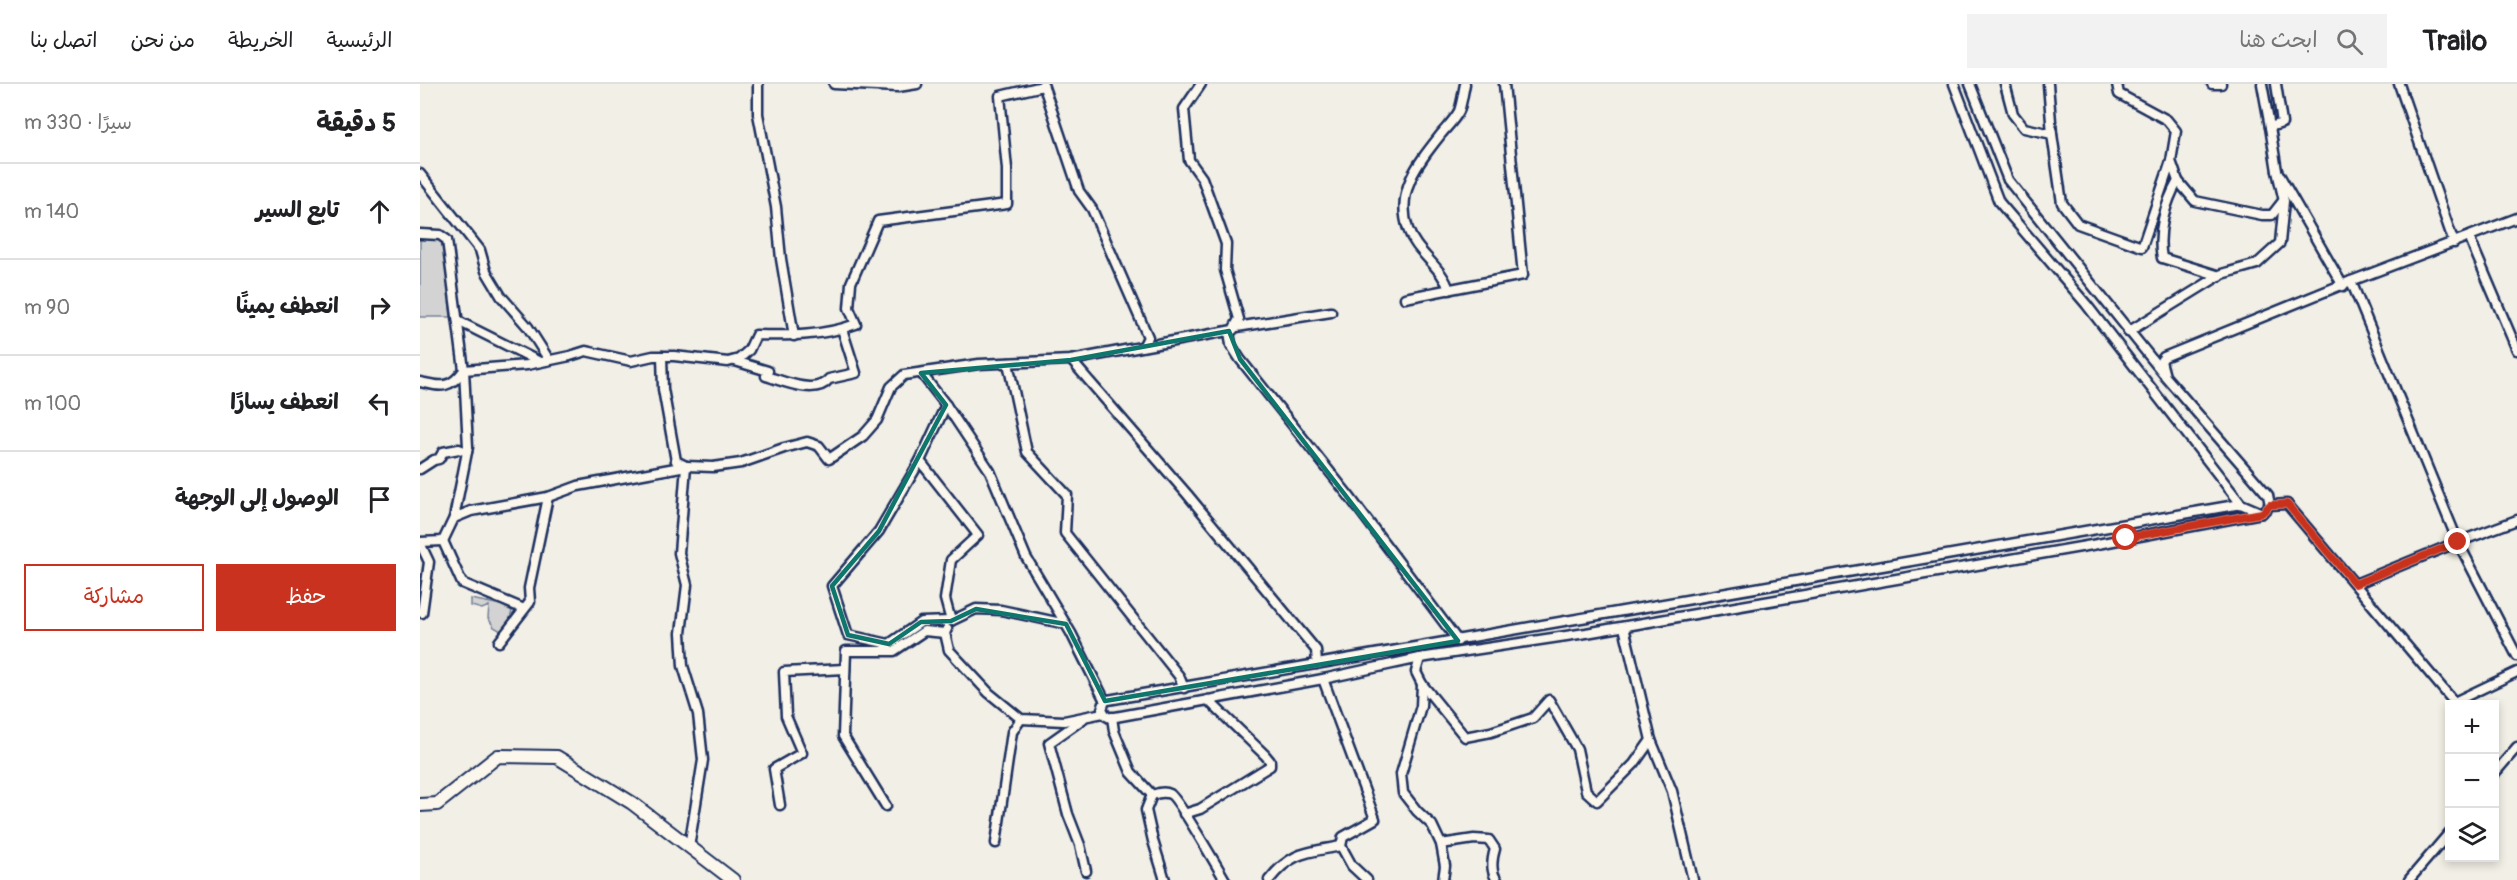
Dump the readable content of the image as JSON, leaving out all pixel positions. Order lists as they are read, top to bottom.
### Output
{
  "page": {
    "header": "Trailo",
    "search": "ابحث هنا",
    "nav": [
      "الرئيسية",
      "الخريطة",
      "من نحن",
      "اتصل بنا"
    ],
    "heading": ["5 دقيقة", "سيرًا · 330 m"],
    "list": [
      ["تابع السير", "140 m"],
      ["انعطف يمينًا", "90 m"],
      ["انعطف يسارًا", "100 m"],
      "الوصول إلى الوجهة"
    ],
    "buttons": ["حفظ", "مشاركة"],
    "map_buttons": ["+", "−"]
  }
}
